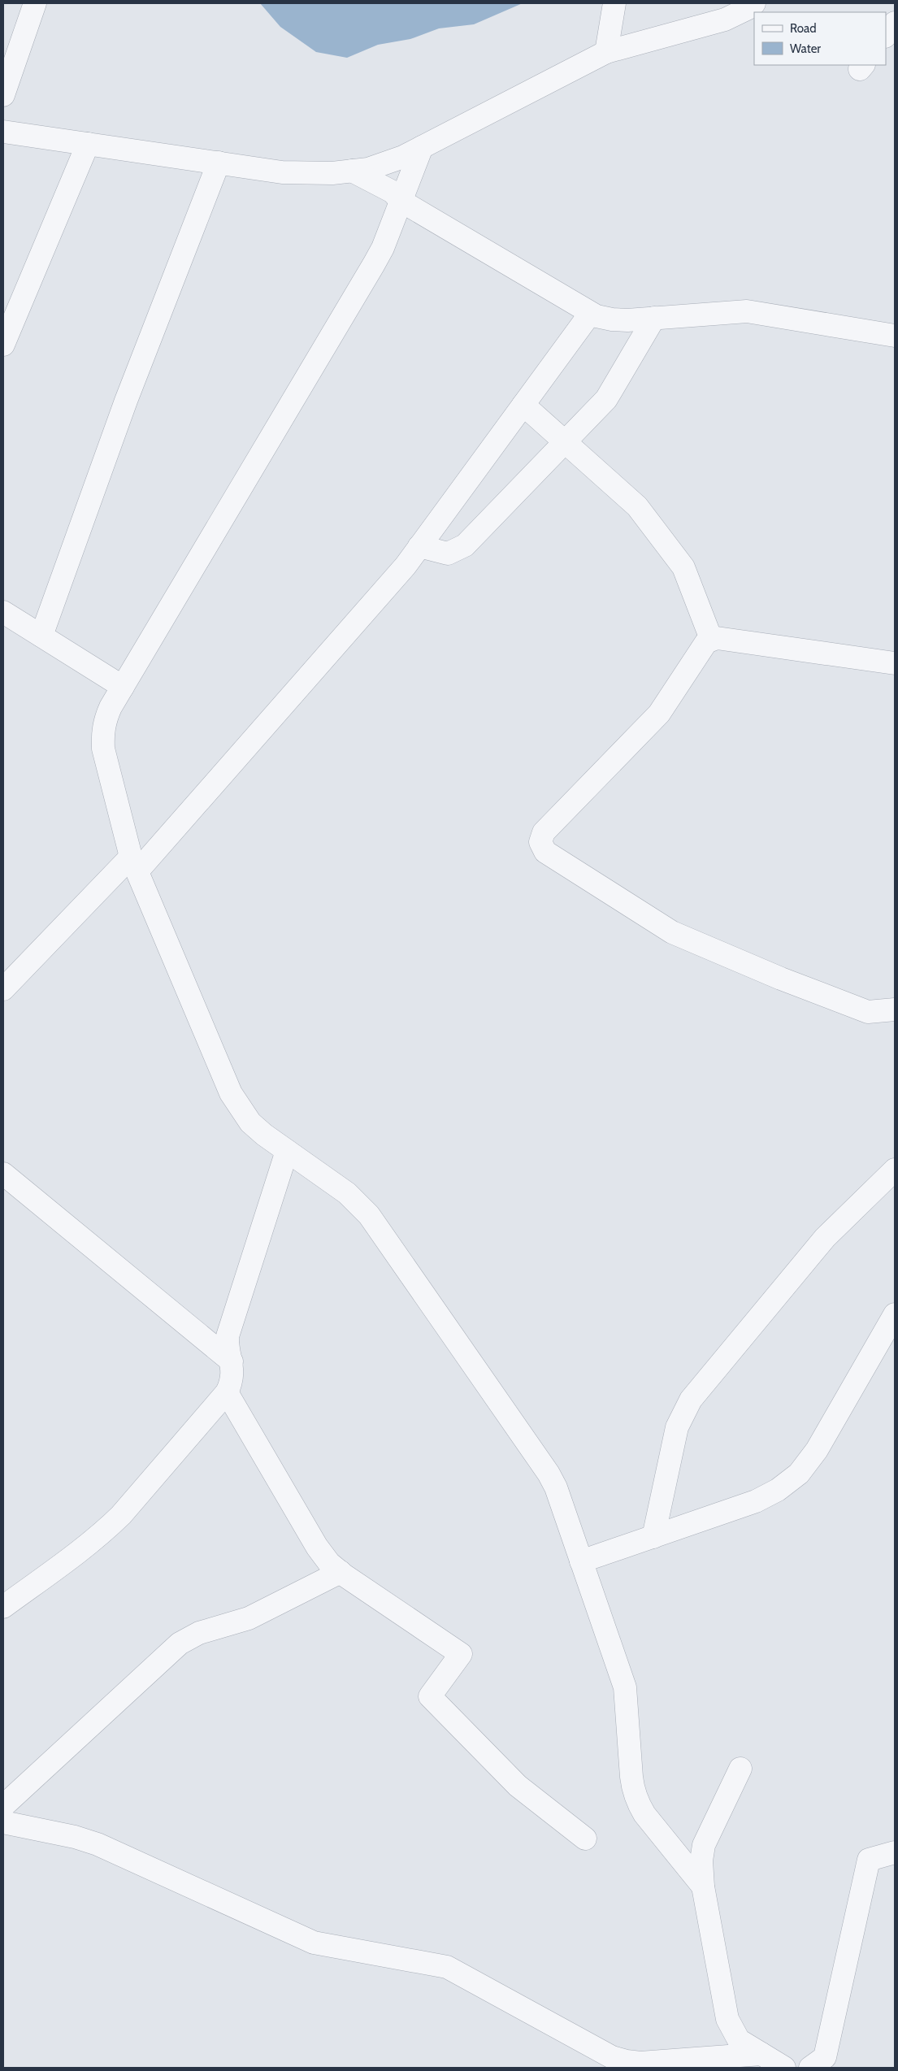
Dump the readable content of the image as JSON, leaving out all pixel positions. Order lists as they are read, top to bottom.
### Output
{
  "legend": ["Road", "Water"]
}
